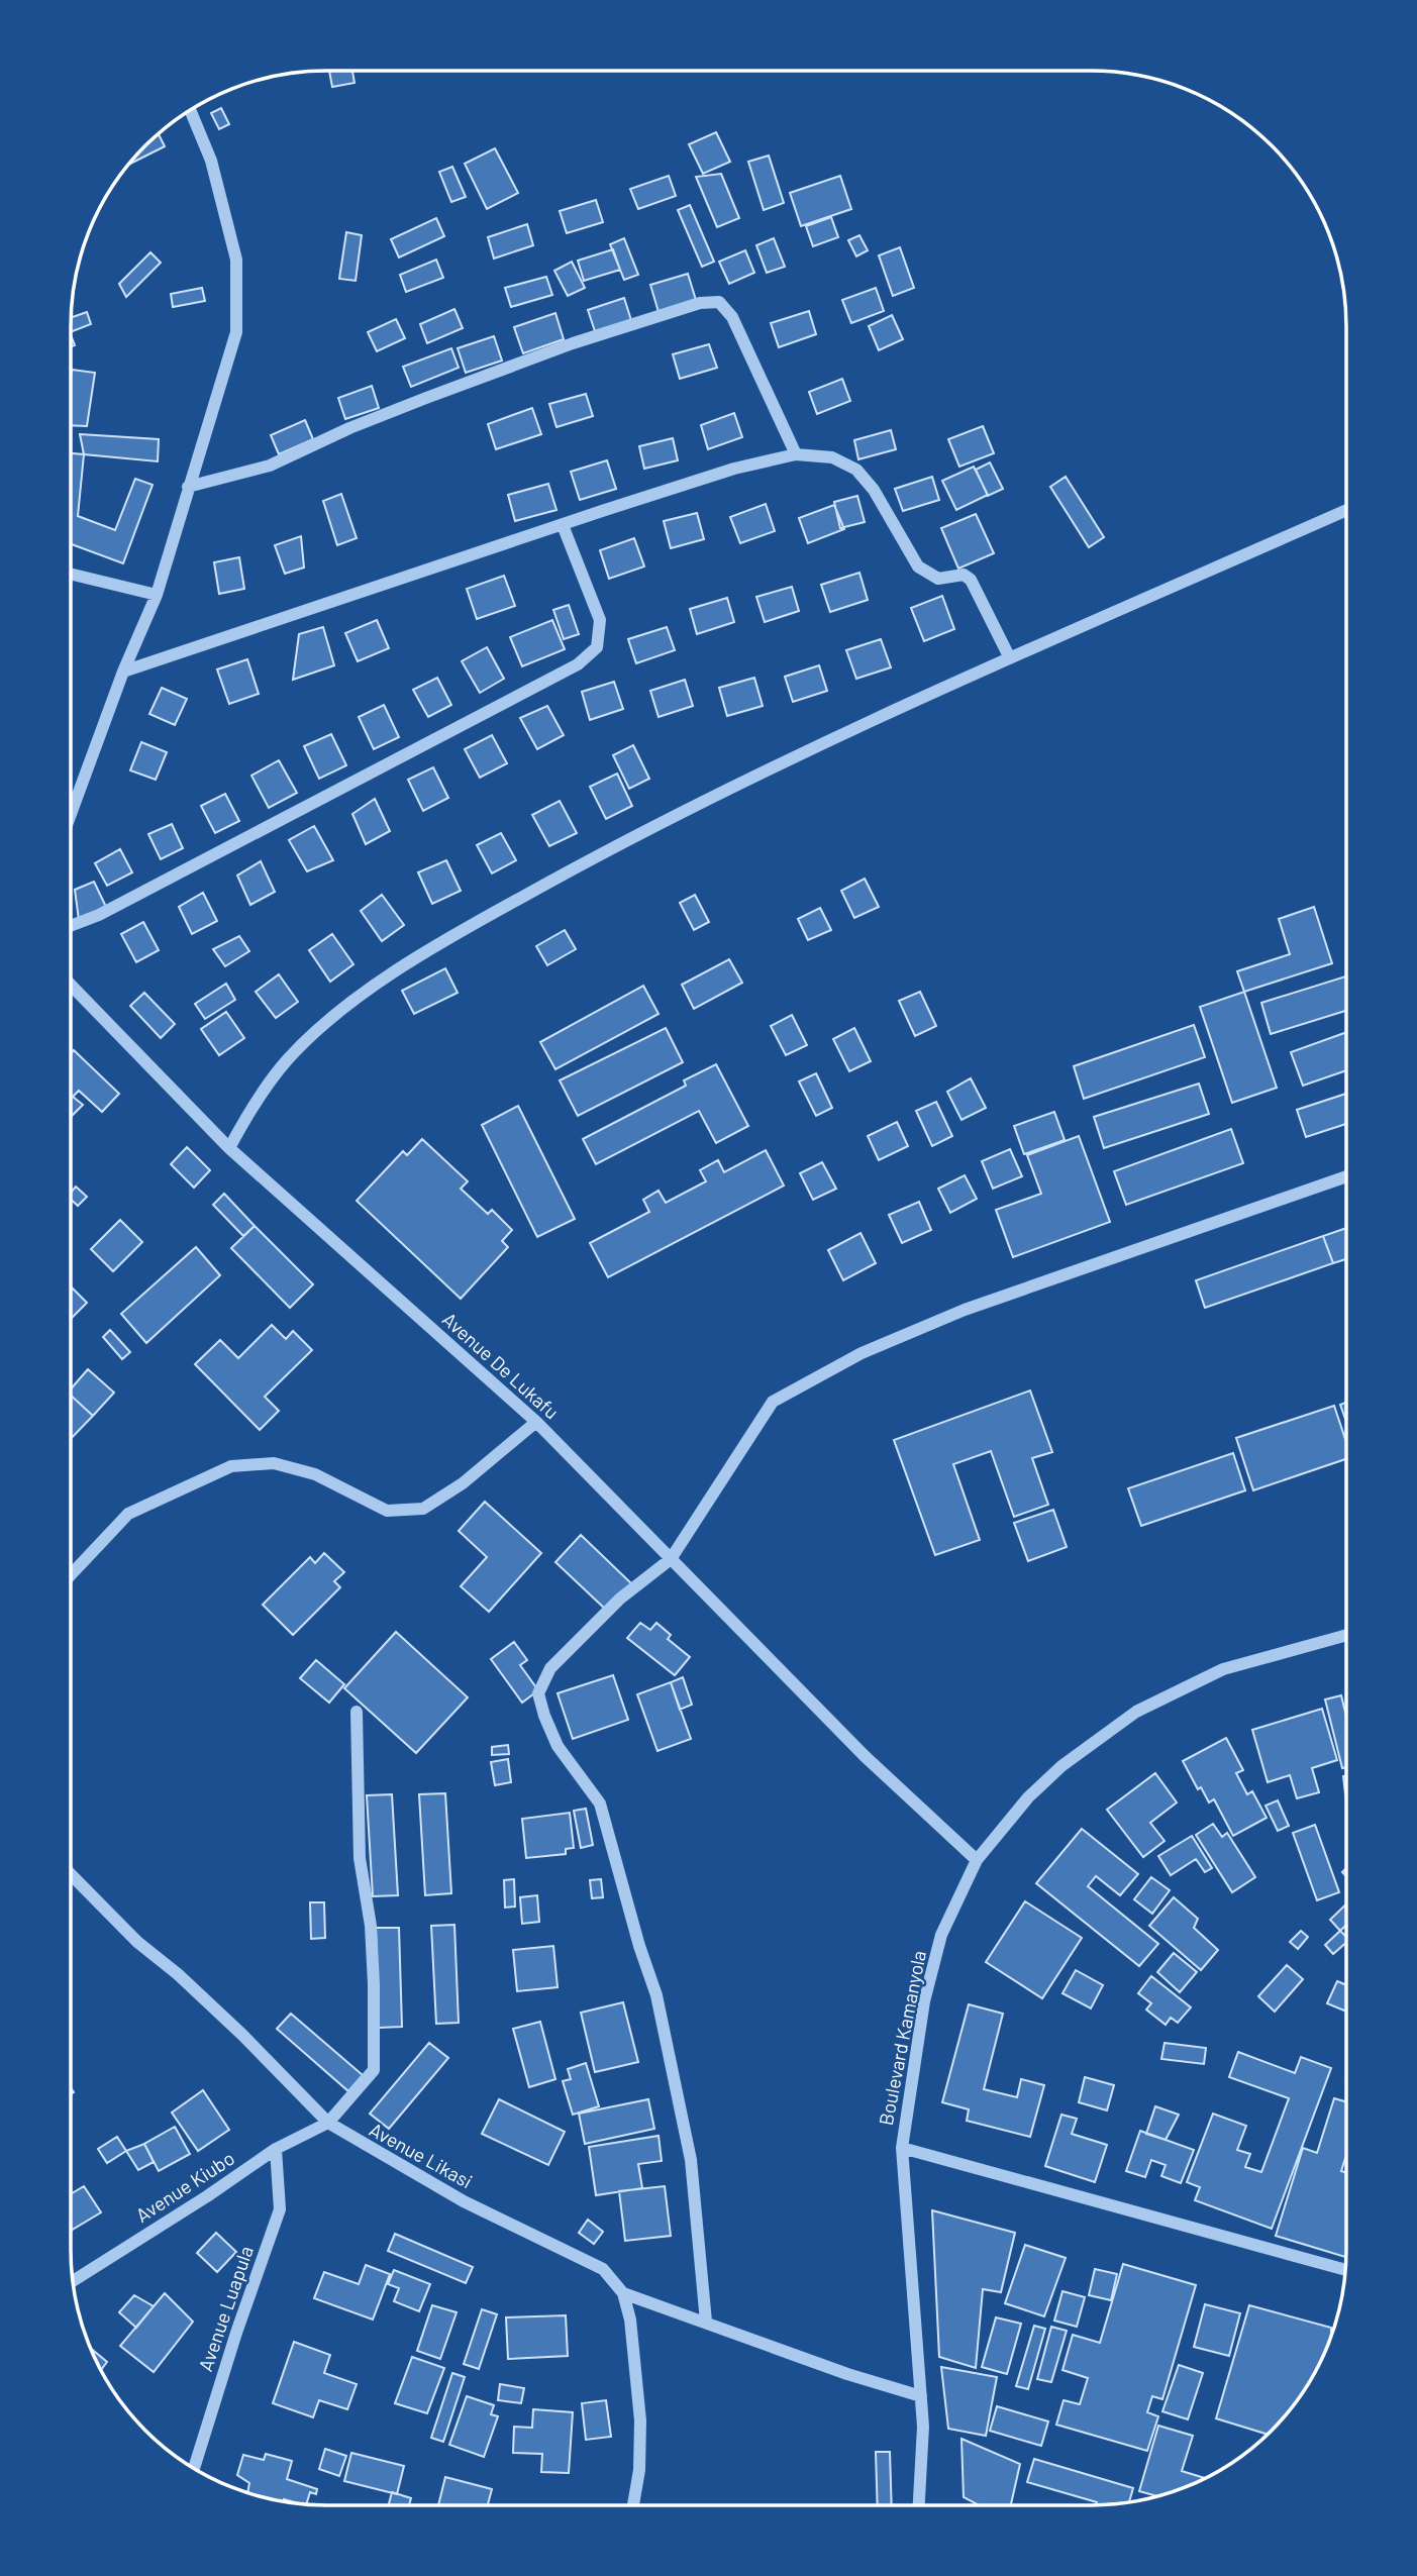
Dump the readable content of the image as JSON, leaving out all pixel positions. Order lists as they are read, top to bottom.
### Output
{
  "streets": {
    "street": [
      "Avenue De Lukafu",
      "Boulevard Kamanyola",
      "Avenue Likasi",
      "Avenue Kiubo",
      "Avenue Luapula"
    ]
  },
  "crossings": [
    ["Avenue De Lukafu", "Boulevard Kamanyola"],
    ["Avenue Likasi", "Avenue Kiubo"],
    ["Avenue Kiubo", "Avenue Luapula"]
  ]
}
